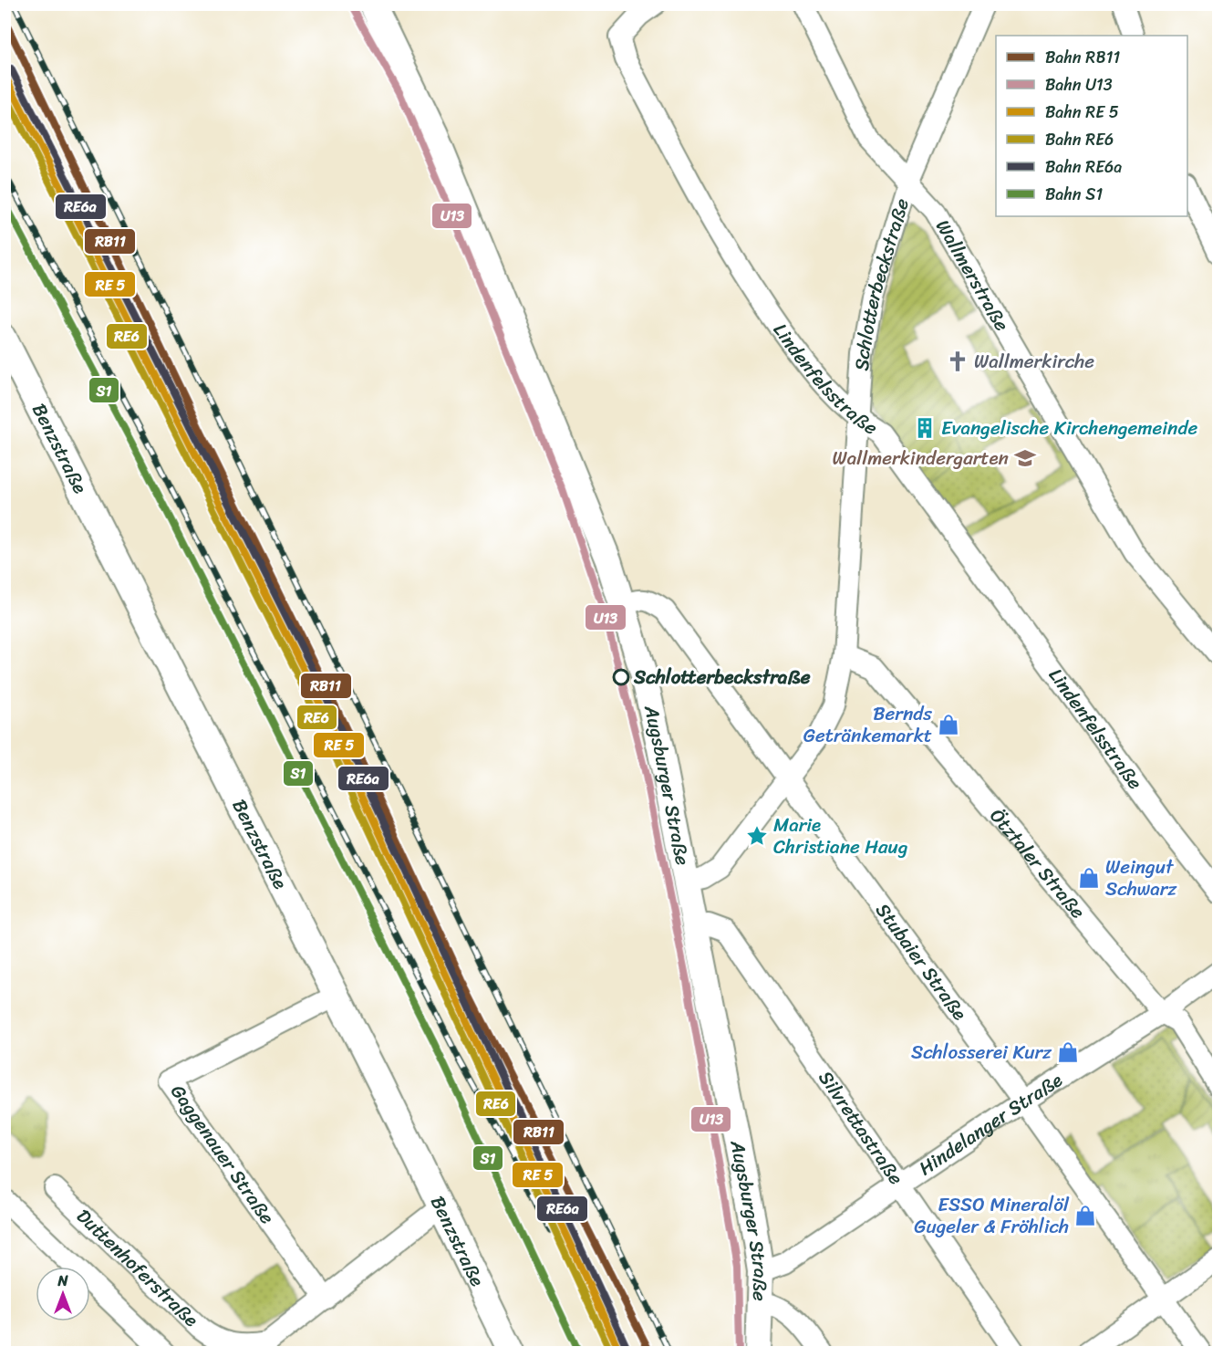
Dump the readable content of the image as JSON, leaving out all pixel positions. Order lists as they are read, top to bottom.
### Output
{
  "streets": {
    "main road": ["Benzstraße", "Augsburger Straße"],
    "street": [
      "Wallmerstraße",
      "Schlotterbeckstraße",
      "Lindenfelsstraße",
      "Ötztaler Straße",
      "Stubaier Straße",
      "Hindelanger Straße",
      "Silvrettastraße",
      "Gaggenauer Straße",
      "Duttenhoferstraße"
    ]
  },
  "crossings": [
    ["Wallmerstraße", "Schlotterbeckstraße"],
    ["Schlotterbeckstraße", "Lindenfelsstraße"],
    ["Schlotterbeckstraße", "Augsburger Straße"],
    ["Schlotterbeckstraße", "Ötztaler Straße"],
    ["Schlotterbeckstraße", "Stubaier Straße"],
    ["Benzstraße", "Gaggenauer Straße"],
    ["Benzstraße", "Duttenhoferstraße"],
    ["Augsburger Straße", "Stubaier Straße"],
    ["Augsburger Straße", "Hindelanger Straße"],
    ["Augsburger Straße", "Silvrettastraße"],
    ["Ötztaler Straße", "Hindelanger Straße"],
    ["Stubaier Straße", "Hindelanger Straße"],
    ["Hindelanger Straße", "Silvrettastraße"],
    ["Gaggenauer Straße", "Duttenhoferstraße"]
  ],
  "places": {
    "church": ["Wallmerkirche"],
    "building": ["Evangelische Kirchengemeinde"],
    "school or university": ["Wallmerkindergarten"],
    "other": ["Schlotterbeckstraße"],
    "shop": [
      "Bernds Getränkemarkt",
      "Weingut Schwarz",
      "Schlosserei Kurz",
      "ESSO Mineralöl Gugeler & Fröhlich"
    ],
    "place": ["Marie Christiane Haug"]
  },
  "lines": [
    "rail line U13",
    "rail line RB11",
    "rail line RE6a",
    "rail line RE6",
    "rail line S1"
  ],
  "legend": [
    "Bahn RB11",
    "Bahn U13",
    "Bahn RE 5",
    "Bahn RE6",
    "Bahn RE6a",
    "Bahn S1"
  ],
  "north": "top"
}
